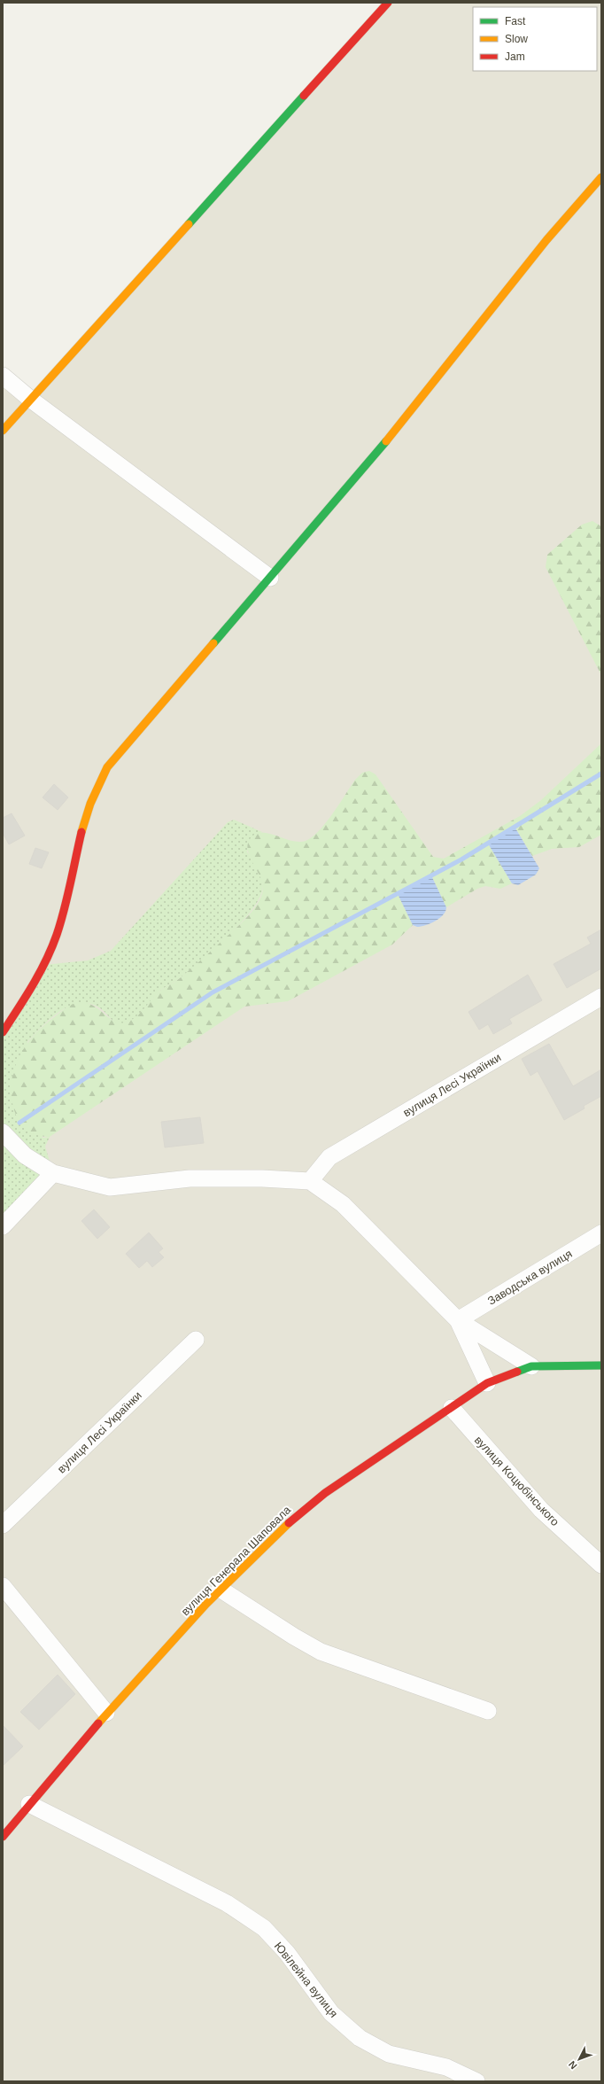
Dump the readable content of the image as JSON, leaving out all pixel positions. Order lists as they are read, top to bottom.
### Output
{
  "streets": {
    "street": [
      "вулиця Лесі Українки",
      "Заводська вулиця",
      "вулиця Коцюбінського",
      "вулиця Генерала Шаповала",
      "Ювілейна вулиця"
    ]
  },
  "crossings": [
    ["вулиця Коцюбінського", "вулиця Генерала Шаповала"],
    ["вулиця Генерала Шаповала", "Ювілейна вулиця"]
  ],
  "legend": ["Fast", "Slow", "Jam"],
  "north": "bottom left"
}
